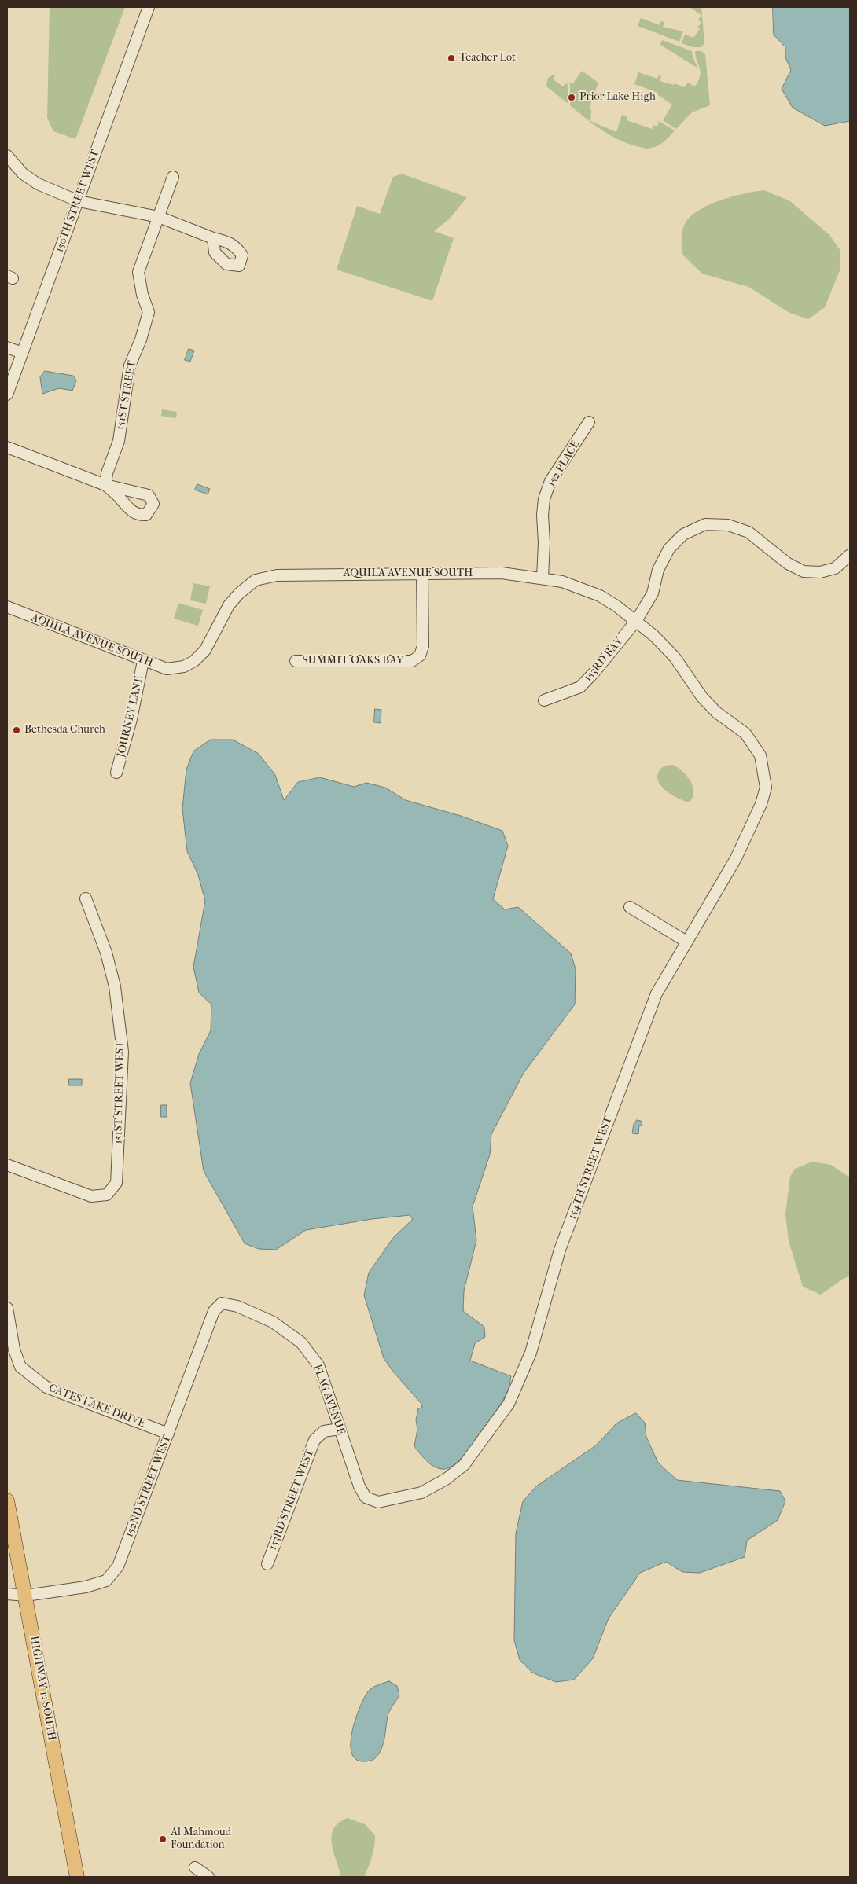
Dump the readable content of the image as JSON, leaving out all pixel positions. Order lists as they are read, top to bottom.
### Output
{
  "streets": {
    "main road": ["HIGHWAY 13 SOUTH"],
    "street": [
      "150TH STREET WEST",
      "151ST STREET",
      "152 PLACE",
      "AQUILA AVENUE SOUTH",
      "153RD BAY",
      "SUMMIT OAKS BAY",
      "JOURNEY LANE",
      "151ST STREET WEST",
      "154TH STREET WEST",
      "FLAG AVENUE",
      "CATES LAKE DRIVE",
      "152ND STREET WEST",
      "153RD STREET WEST"
    ]
  },
  "crossings": [
    ["152 PLACE", "AQUILA AVENUE SOUTH"],
    ["AQUILA AVENUE SOUTH", "153RD BAY"],
    ["AQUILA AVENUE SOUTH", "SUMMIT OAKS BAY"],
    ["AQUILA AVENUE SOUTH", "JOURNEY LANE"],
    ["AQUILA AVENUE SOUTH", "154TH STREET WEST"],
    ["154TH STREET WEST", "FLAG AVENUE"],
    ["FLAG AVENUE", "152ND STREET WEST"],
    ["FLAG AVENUE", "153RD STREET WEST"],
    ["CATES LAKE DRIVE", "152ND STREET WEST"],
    ["152ND STREET WEST", "HIGHWAY 13 SOUTH"]
  ],
  "places": [
    "Teacher Lot",
    "Prior Lake High",
    "Bethesda Church",
    "Al Mahmoud Foundation"
  ]
}
